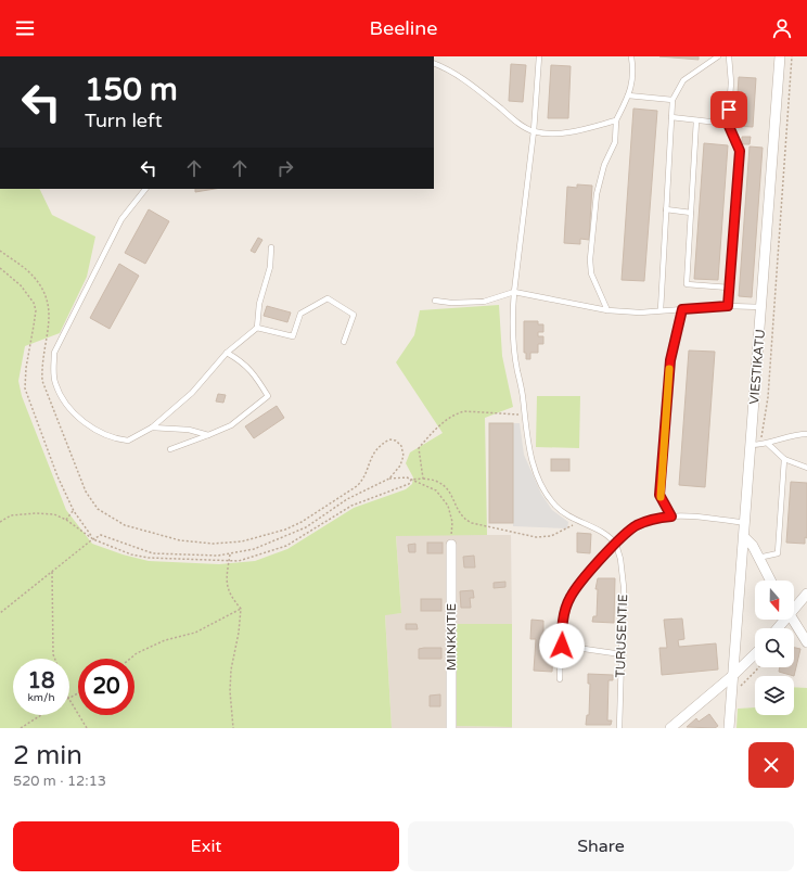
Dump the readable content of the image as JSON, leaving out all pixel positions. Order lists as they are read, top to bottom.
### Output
{
  "streets": {
    "street": ["VIESTIKATU", "MINKKITIE"],
    "lane": ["TURUSENTIE"]
  },
  "north": "bottom",
  "page": {
    "header": "Beeline",
    "turn": ["150 m", "Turn left"],
    "speed": "18 km/h",
    "limit": "20",
    "heading": ["2 min", "520 m · 12:13"],
    "buttons": ["Exit", "Share"]
  }
}
